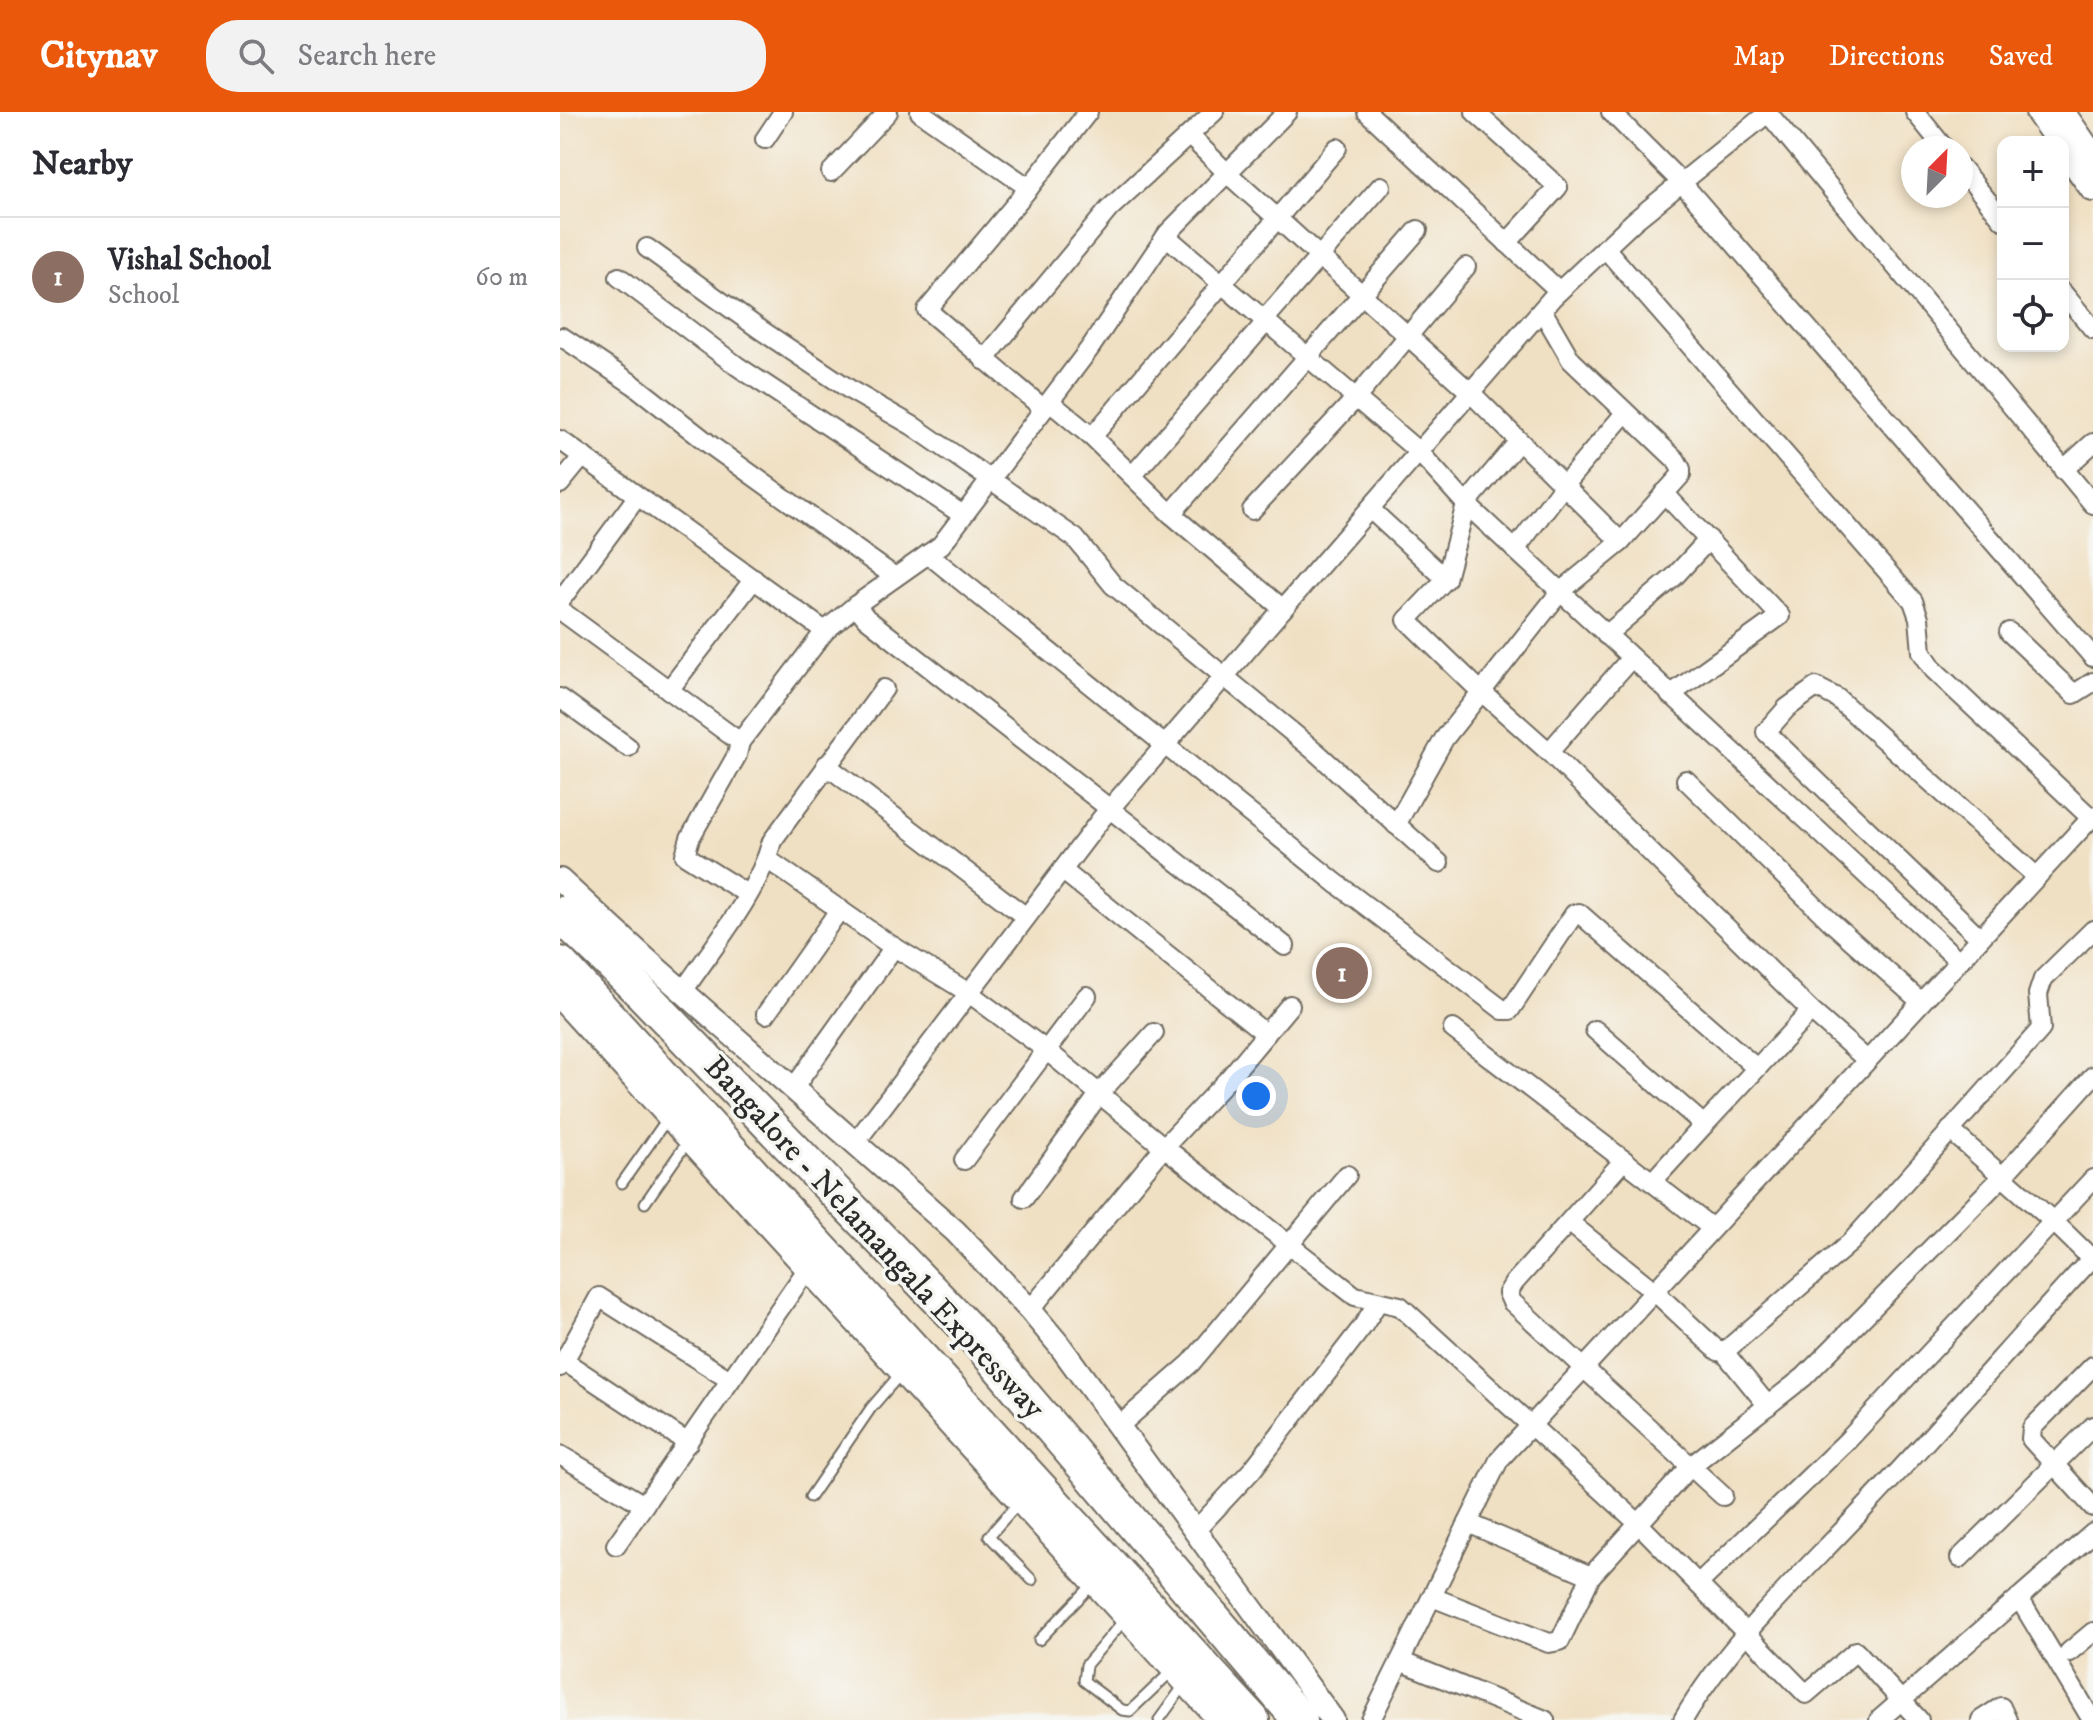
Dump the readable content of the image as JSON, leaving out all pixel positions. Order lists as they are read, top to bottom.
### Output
{
  "streets": {
    "highway": ["Bangalore - Nelamangala Expressway"]
  },
  "north": "top right",
  "page": {
    "header": "Citynav",
    "search": "Search here",
    "nav": ["Map", "Directions", "Saved"],
    "heading": "Nearby",
    "map_buttons": ["+", "−"],
    "list": [
      {
        "mark": "1",
        "name": "Vishal School",
        "note": "School",
        "value": "60 m"
      }
    ],
    "pins": "1"
  }
}
